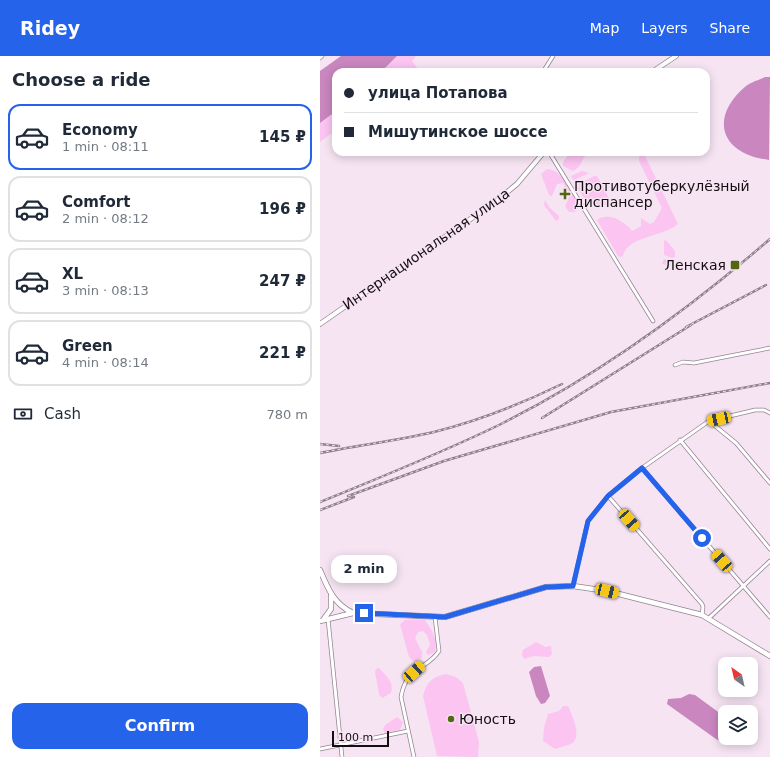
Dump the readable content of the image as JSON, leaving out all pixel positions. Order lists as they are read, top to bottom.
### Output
{
  "streets": {
    "street": ["Интернациональная улица"]
  },
  "places": {
    "health": ["Противотуберкулёзный диспансер"],
    "transit": ["Ленская"],
    "other": ["Юность"]
  },
  "scale_bar": "100 m",
  "north": "top left",
  "page": {
    "header": "Ridey",
    "nav": ["Map", "Layers", "Share"],
    "heading": "Choose a ride",
    "banner": ["улица Потапова", "Мишутинское шоссе"],
    "list": [
      {
        "name": "Economy",
        "note": "1 min · 08:11",
        "value": "145 ₽"
      },
      {
        "name": "Comfort",
        "note": "2 min · 08:12",
        "value": "196 ₽"
      },
      {
        "name": "XL",
        "note": "3 min · 08:13",
        "value": "247 ₽"
      },
      {
        "name": "Green",
        "note": "4 min · 08:14",
        "value": "221 ₽"
      }
    ],
    "pay": ["Cash", "780 m"],
    "bubble": "2 min",
    "buttons": "Confirm",
    "scale": "100 m"
  }
}
